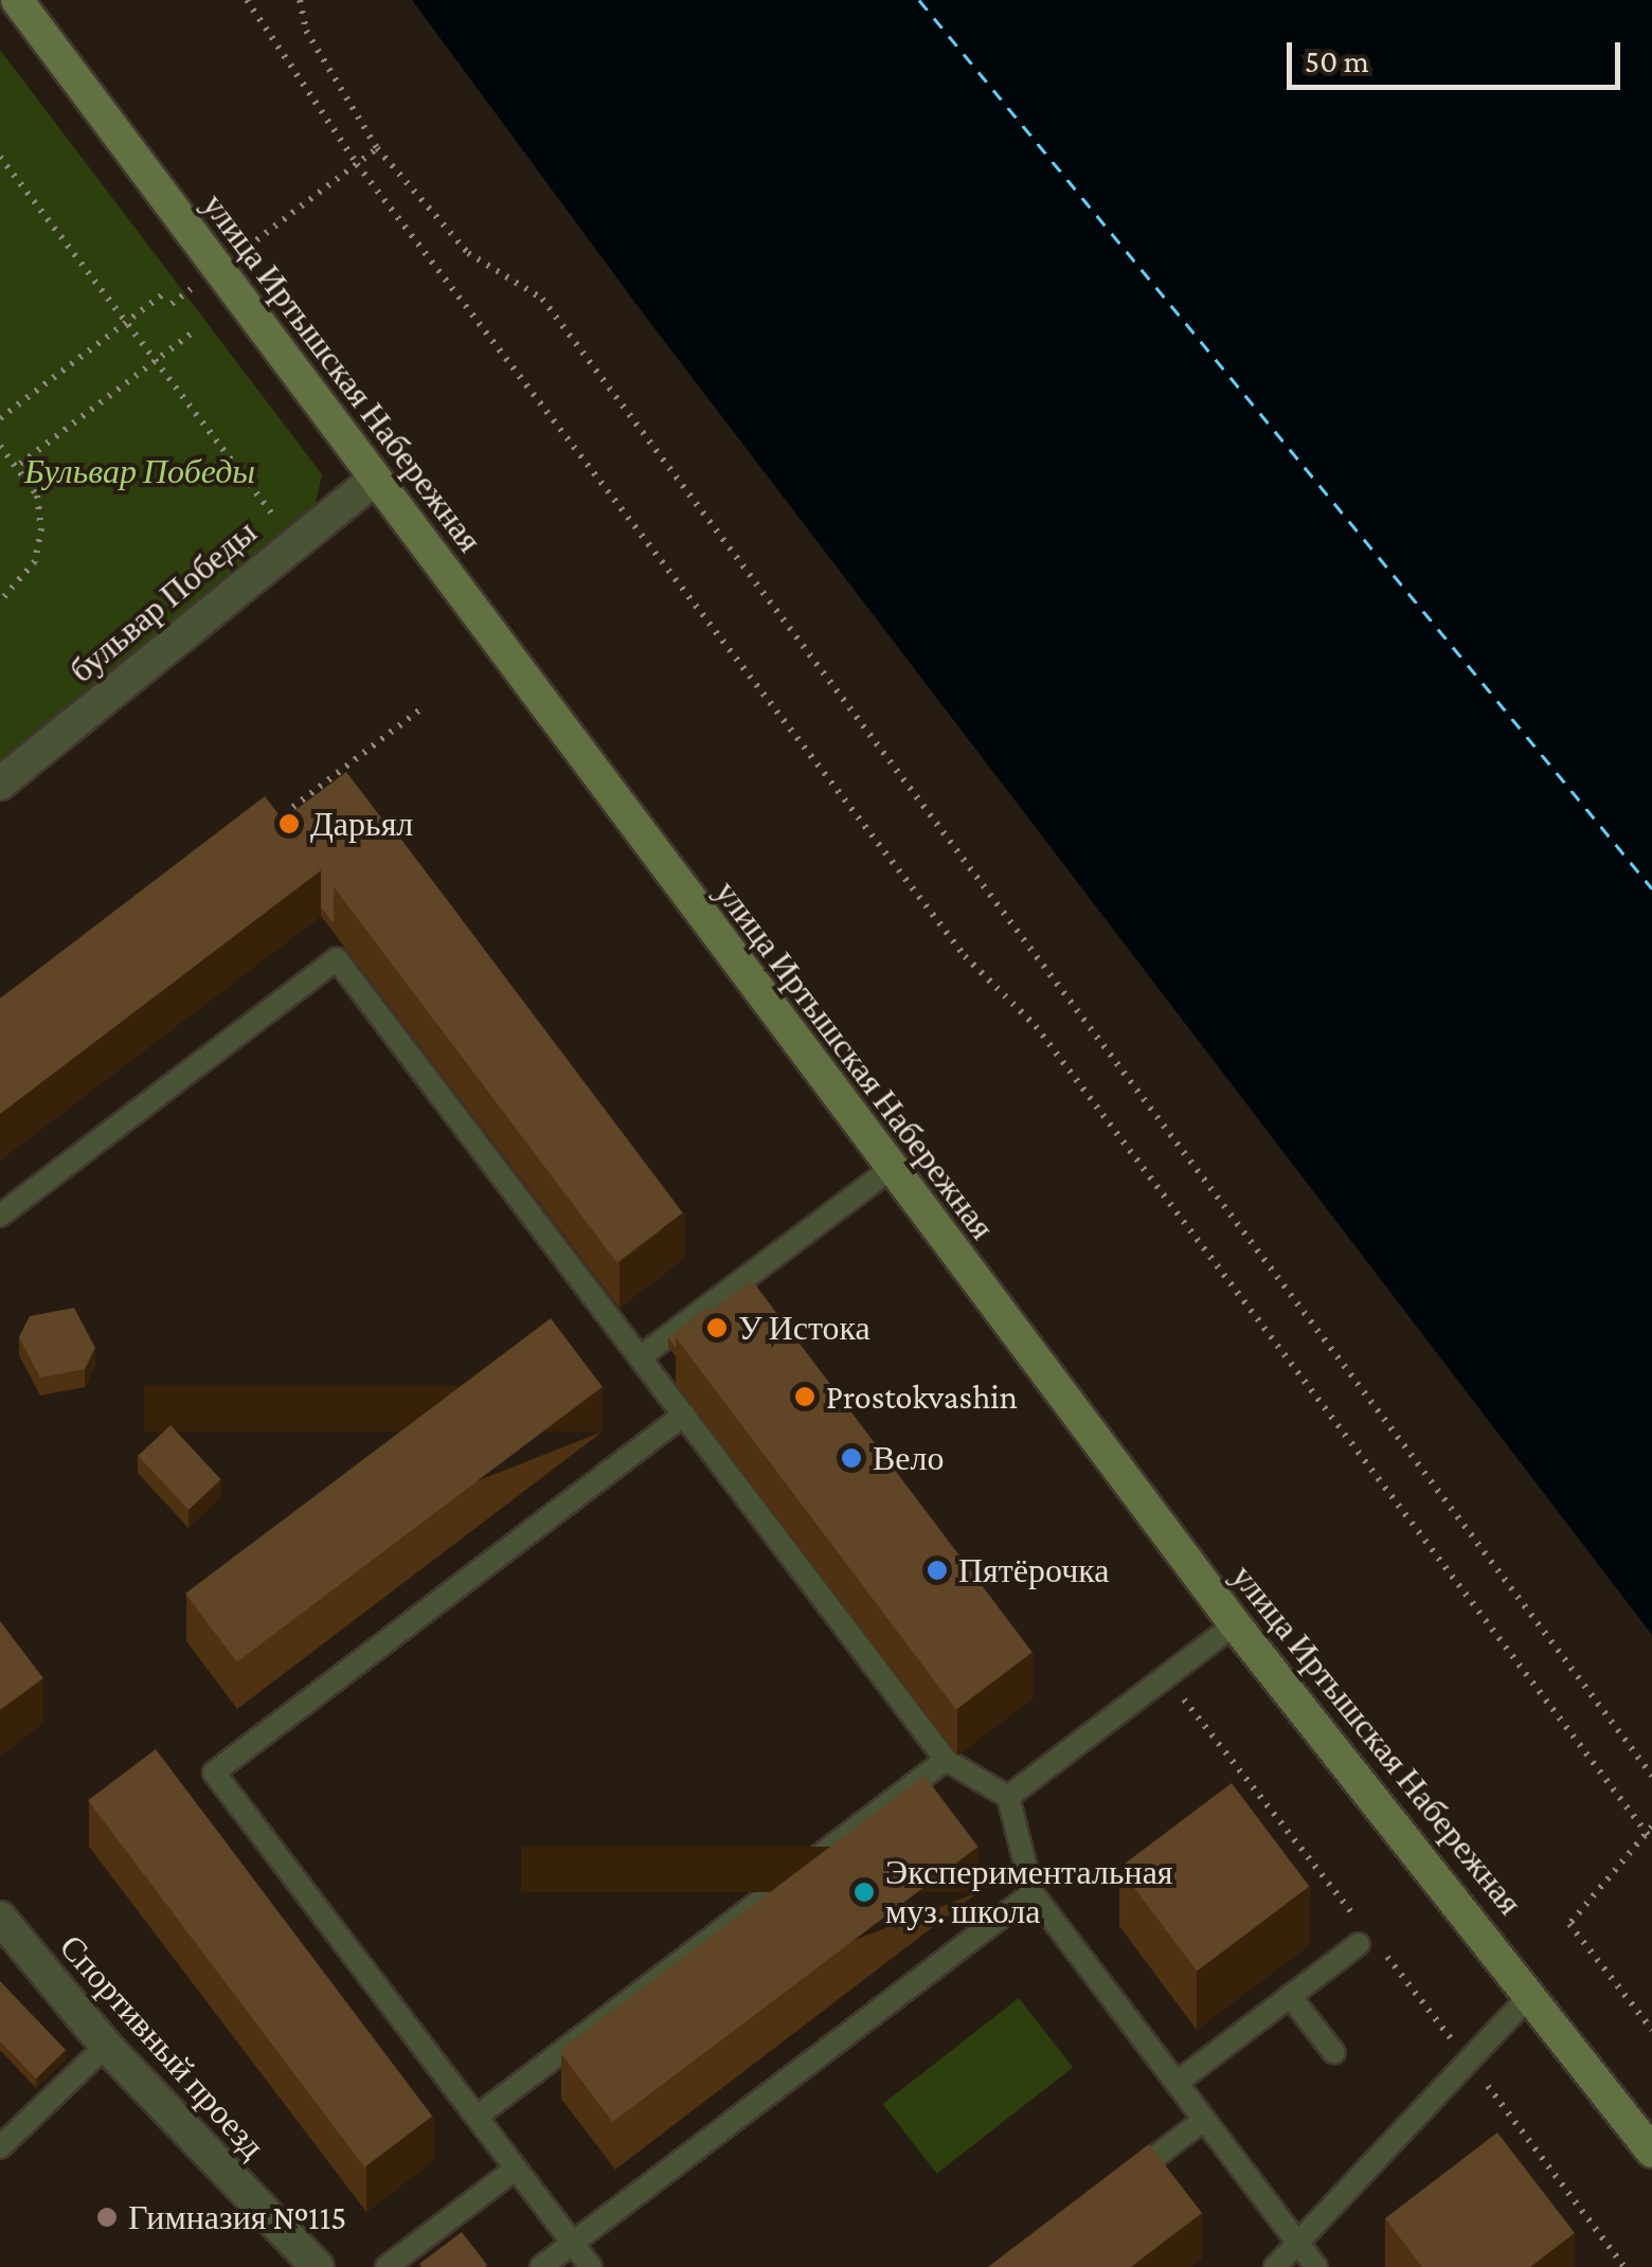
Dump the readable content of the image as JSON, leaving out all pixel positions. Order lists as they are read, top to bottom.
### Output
{
  "streets": {
    "main road": ["улица Иртышская Набережная"],
    "street": ["бульвар Победы", "Спортивный проезд"]
  },
  "crossings": [
    ["улица Иртышская Набережная", "бульвар Победы"]
  ],
  "parks": ["Бульвар Победы"],
  "places": [
    "Дарьял",
    "У Истока",
    "Prostokvashin",
    "Вело",
    "Пятёрочка",
    "Экспериментальная муз. школа",
    "Гимназия №115"
  ],
  "scale_bar": "50 m"
}
